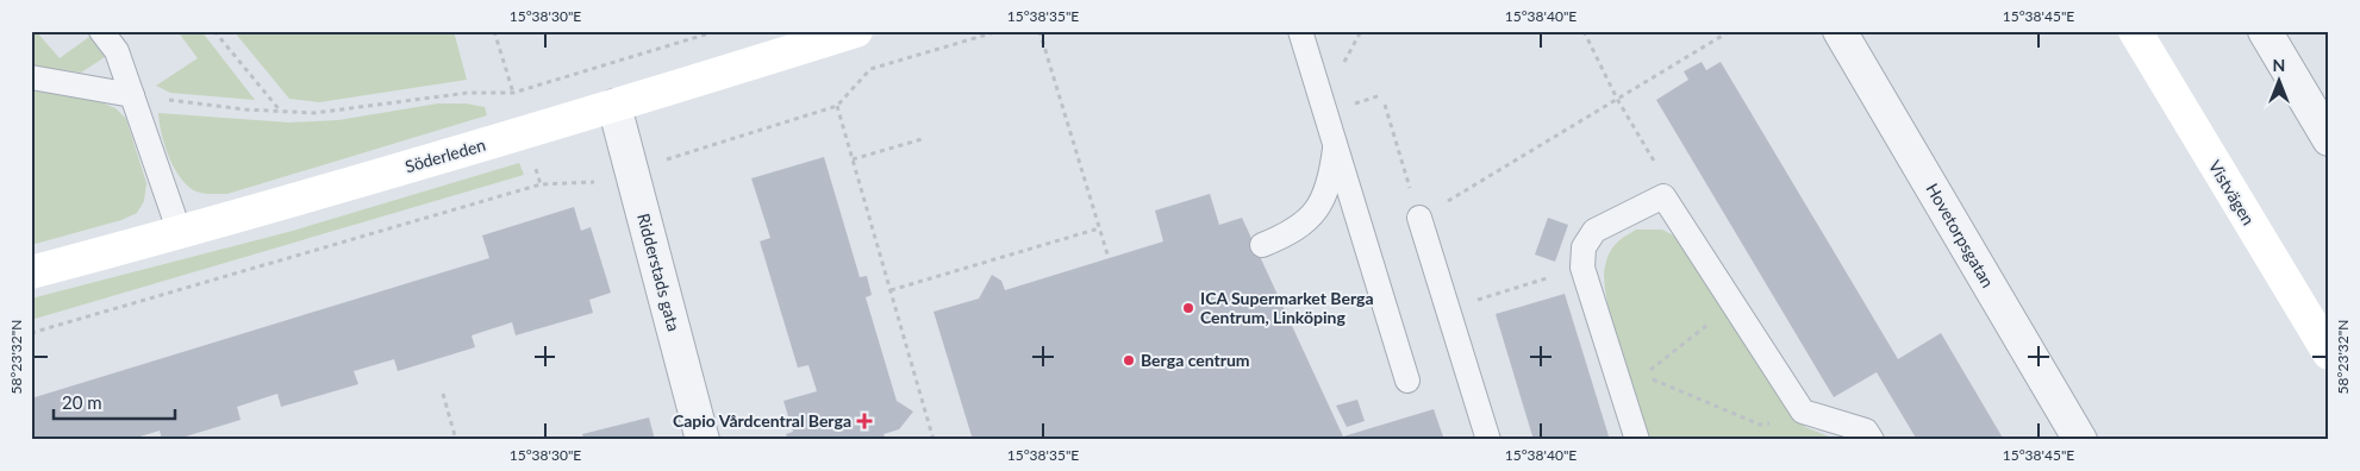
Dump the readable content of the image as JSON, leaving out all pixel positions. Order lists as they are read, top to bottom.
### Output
{
  "streets": {
    "main road": ["Söderleden", "Vistvägen"],
    "street": ["Hovetorpsgatan", "Ridderstads gata"]
  },
  "crossings": [
    ["Söderleden", "Ridderstads gata"]
  ],
  "places": {
    "other": ["ICA Supermarket Berga Centrum, Linköping", "Berga centrum"],
    "health": ["Capio Vårdcentral Berga"]
  },
  "scale_bar": "20 m",
  "north": "top",
  "coordinates": [
    "15°38'30\"E",
    "15°38'35\"E",
    "15°38'40\"E",
    "15°38'45\"E",
    "58°23'32\"N"
  ]
}
